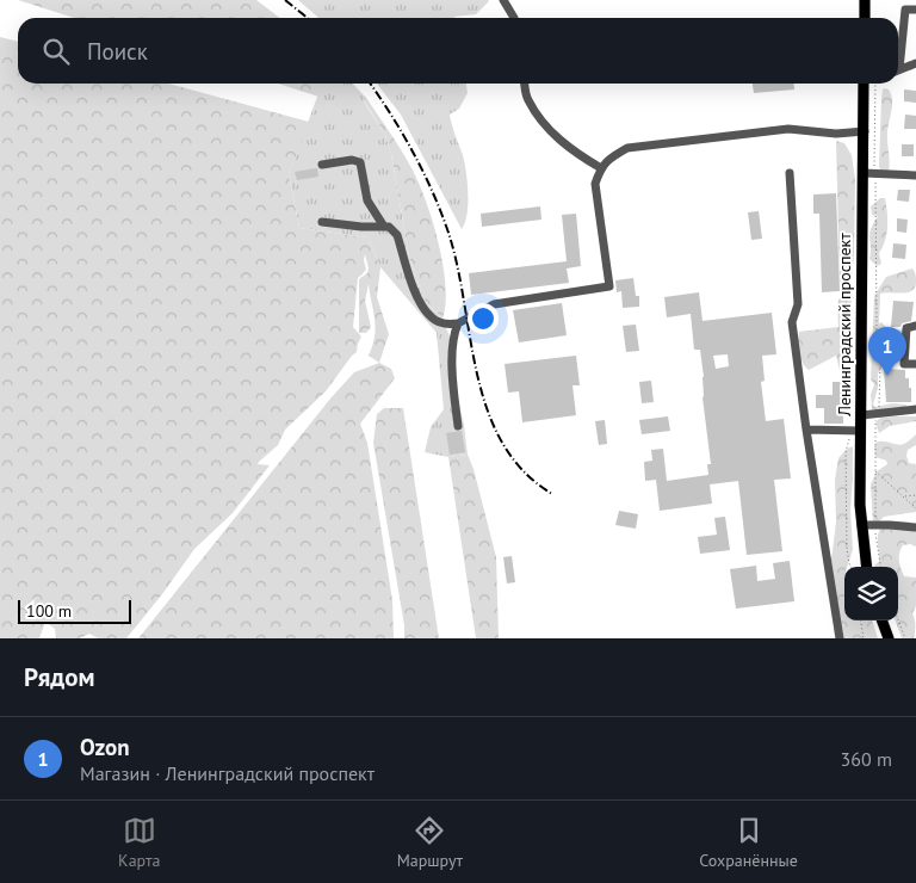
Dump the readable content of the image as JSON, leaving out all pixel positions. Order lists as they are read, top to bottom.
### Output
{
  "streets": {
    "main road": ["Ленинградский проспект"]
  },
  "scale_bar": "100 m",
  "page": {
    "search": "Поиск",
    "pins": "1",
    "scale": "100 m",
    "heading": "Рядом",
    "list": [
      {
        "mark": "1",
        "name": "Ozon",
        "note": "Магазин · Ленинградский проспект",
        "value": "360 m"
      }
    ],
    "nav": ["Карта", "Маршрут", "Сохранённые"]
  }
}
